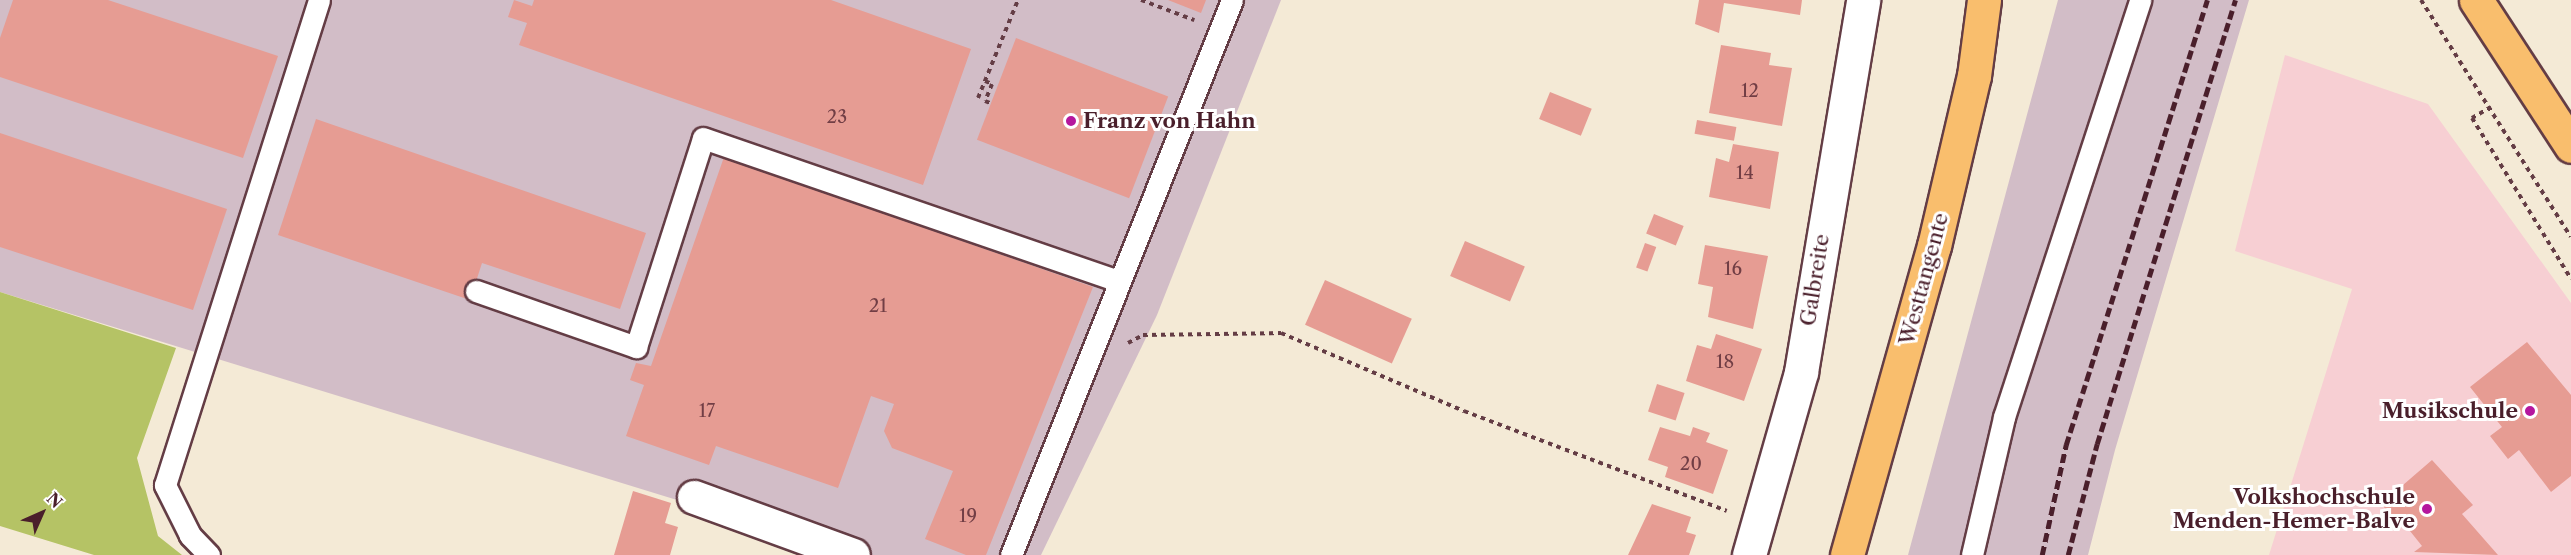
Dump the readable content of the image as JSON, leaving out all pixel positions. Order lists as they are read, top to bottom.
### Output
{
  "streets": {
    "main road": ["Westtangente"],
    "street": ["Galbreite"]
  },
  "places": ["Franz von Hahn", "Musikschule", "Volkshochschule Menden-Hemer-Balve"],
  "house_numbers": [
    "12",
    "23",
    "14",
    "16",
    "21",
    "18",
    "17",
    "20",
    "19"
  ],
  "north": "top right"
}
